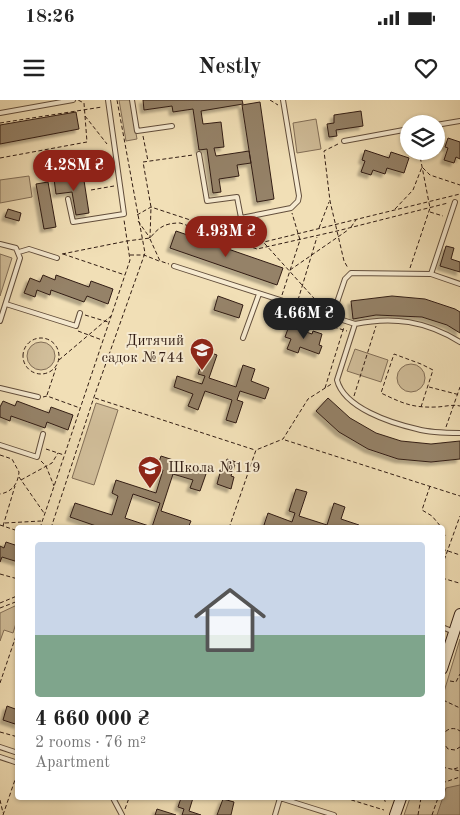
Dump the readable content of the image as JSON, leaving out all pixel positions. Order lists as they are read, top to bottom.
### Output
{
  "places": {
    "school or university": ["Дитячий садок №744", "Школа №119"]
  },
  "page": {
    "status": "18:26",
    "header": "Nestly",
    "price": ["4.28M ₴", "4.93M ₴", "4.66M ₴"],
    "list": [
      {
        "name": "4 660 000 ₴",
        "note": "2 rooms · 76 m² · Apartment"
      }
    ]
  }
}
